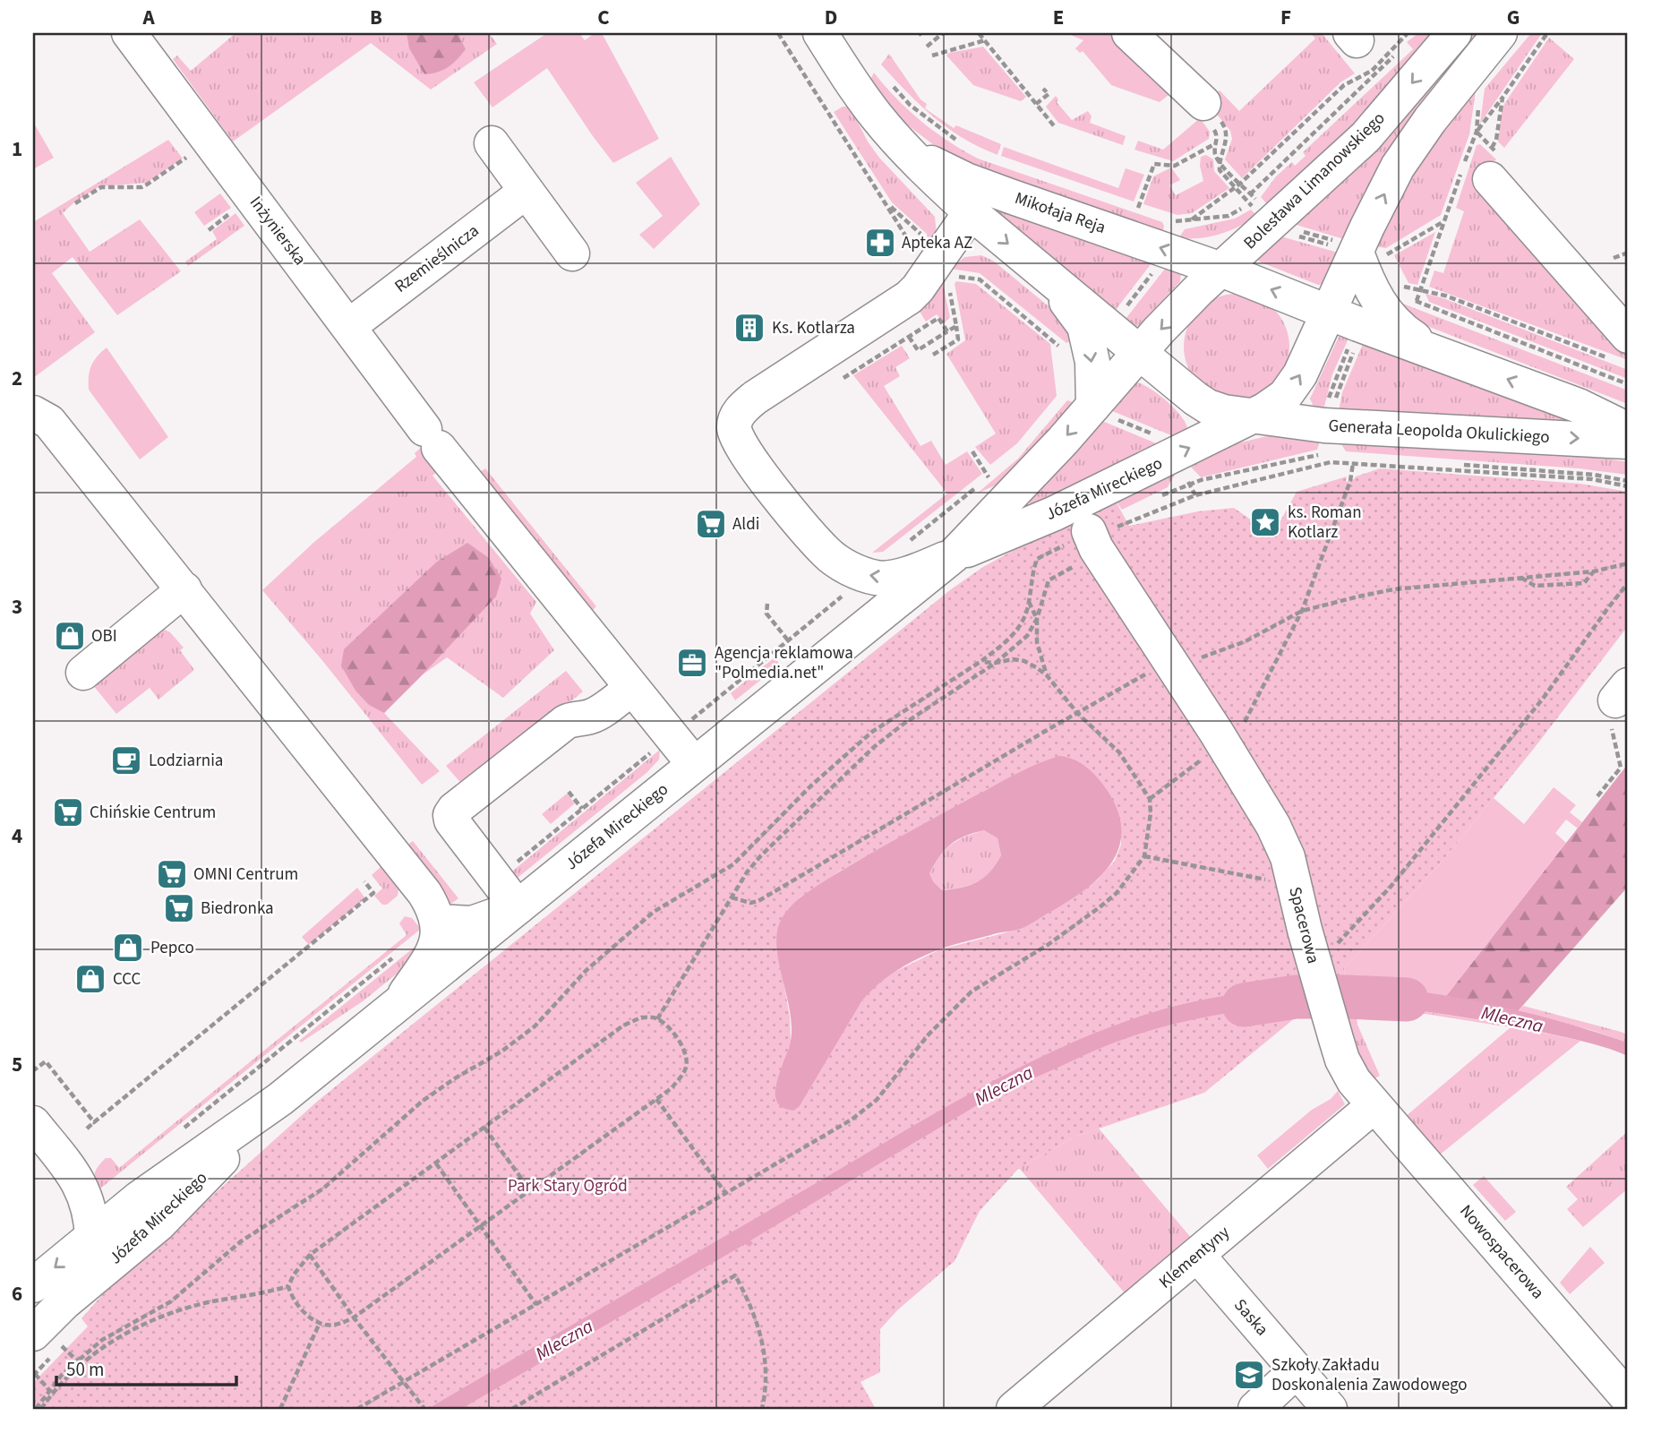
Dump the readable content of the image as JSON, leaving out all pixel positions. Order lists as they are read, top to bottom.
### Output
{
  "streets": {
    "main road": [
      "Bolesława Limanowskiego",
      "Mikołaja Reja",
      "Inżynierska",
      "Rzemieślnicza",
      "Generała Leopolda Okulickiego",
      "Józefa Mireckiego",
      "Spacerowa",
      "Nowospacerowa",
      "Klementyny",
      "Saska"
    ]
  },
  "crossings": [
    ["Bolesława Limanowskiego", "Mikołaja Reja"],
    ["Bolesława Limanowskiego", "Generała Leopolda Okulickiego"],
    ["Bolesława Limanowskiego", "Józefa Mireckiego"],
    ["Mikołaja Reja", "Generała Leopolda Okulickiego"],
    ["Mikołaja Reja", "Józefa Mireckiego"],
    ["Inżynierska", "Rzemieślnicza"],
    ["Inżynierska", "Józefa Mireckiego"],
    ["Generała Leopolda Okulickiego", "Józefa Mireckiego"],
    ["Spacerowa", "Nowospacerowa"],
    ["Spacerowa", "Klementyny"],
    ["Nowospacerowa", "Klementyny"],
    ["Klementyny", "Saska"]
  ],
  "water": ["Mleczna"],
  "parks": ["Park Stary Ogród"],
  "places": {
    "pharmacy": ["Apteka AZ"],
    "building": ["Ks. Kotlarza"],
    "place": ["ks. Roman Kotlarz"],
    "supermarket": [
      "Aldi",
      "Chińskie Centrum",
      "OMNI Centrum",
      "Biedronka"
    ],
    "shop": ["OBI", "Pepco", "CCC"],
    "office": ["Agencja reklamowa \"Polmedia.net\""],
    "cafe": ["Lodziarnia"],
    "school or university": ["Szkoły Zakładu Doskonalenia Zawodowego"]
  },
  "scale_bar": "50 m",
  "grid": {
    "columns": [
      "A",
      "B",
      "C",
      "D",
      "E",
      "F",
      "G"
    ],
    "rows": [
      "1",
      "2",
      "3",
      "4",
      "5",
      "6"
    ]
  }
}
